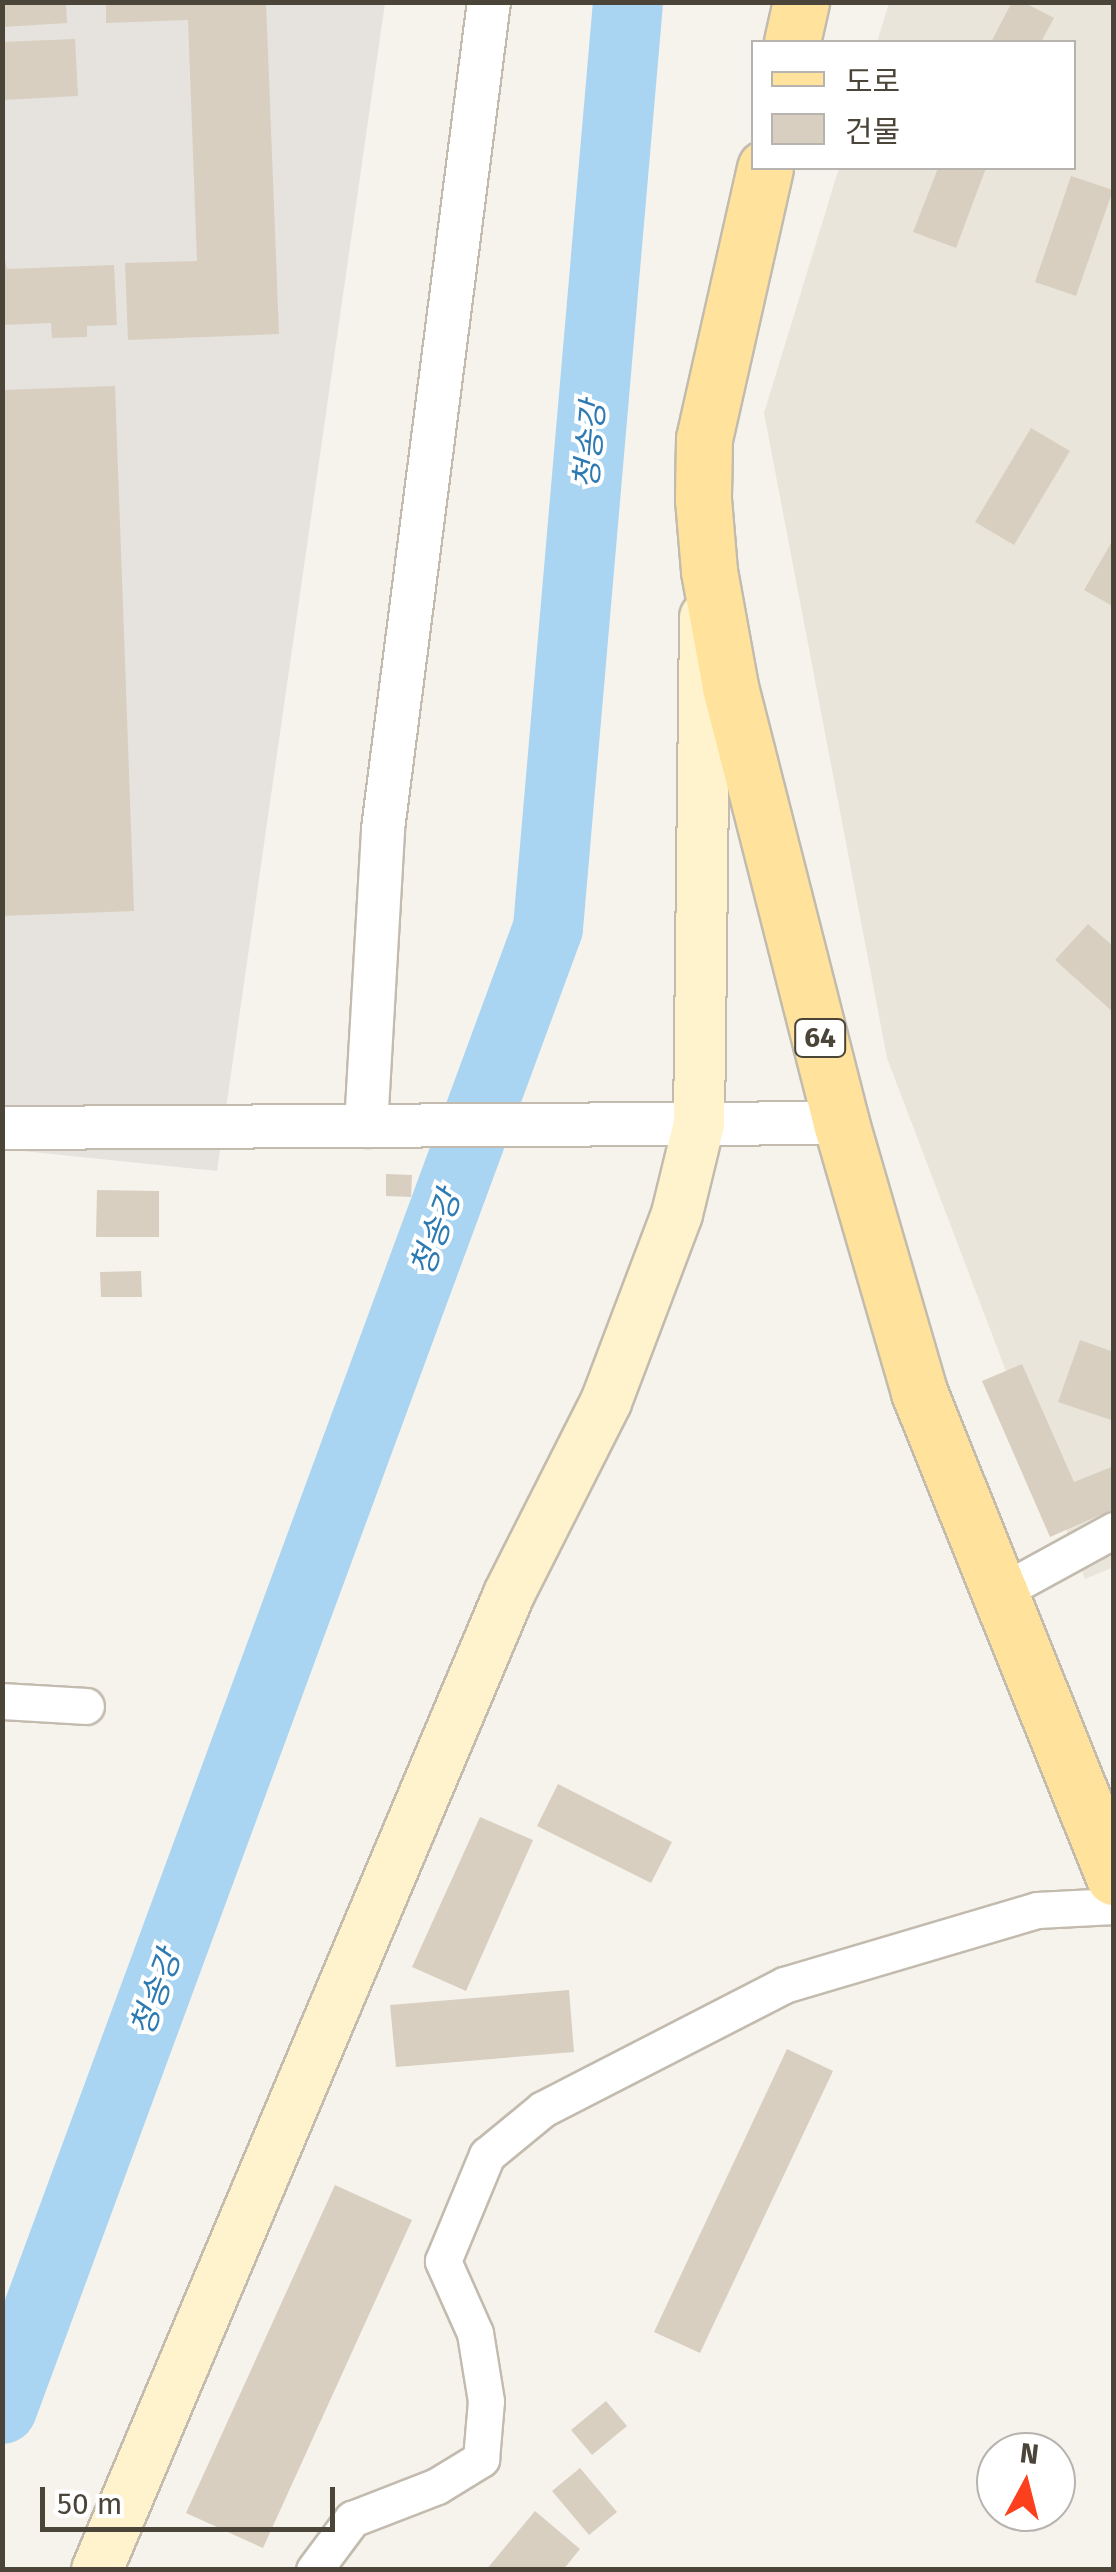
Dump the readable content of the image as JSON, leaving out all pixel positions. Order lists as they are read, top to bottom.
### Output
{
  "streets": {
    "main road": ["64"]
  },
  "water": ["청송강"],
  "legend": ["도로", "건물"],
  "scale_bar": "50 m",
  "north": "top"
}
